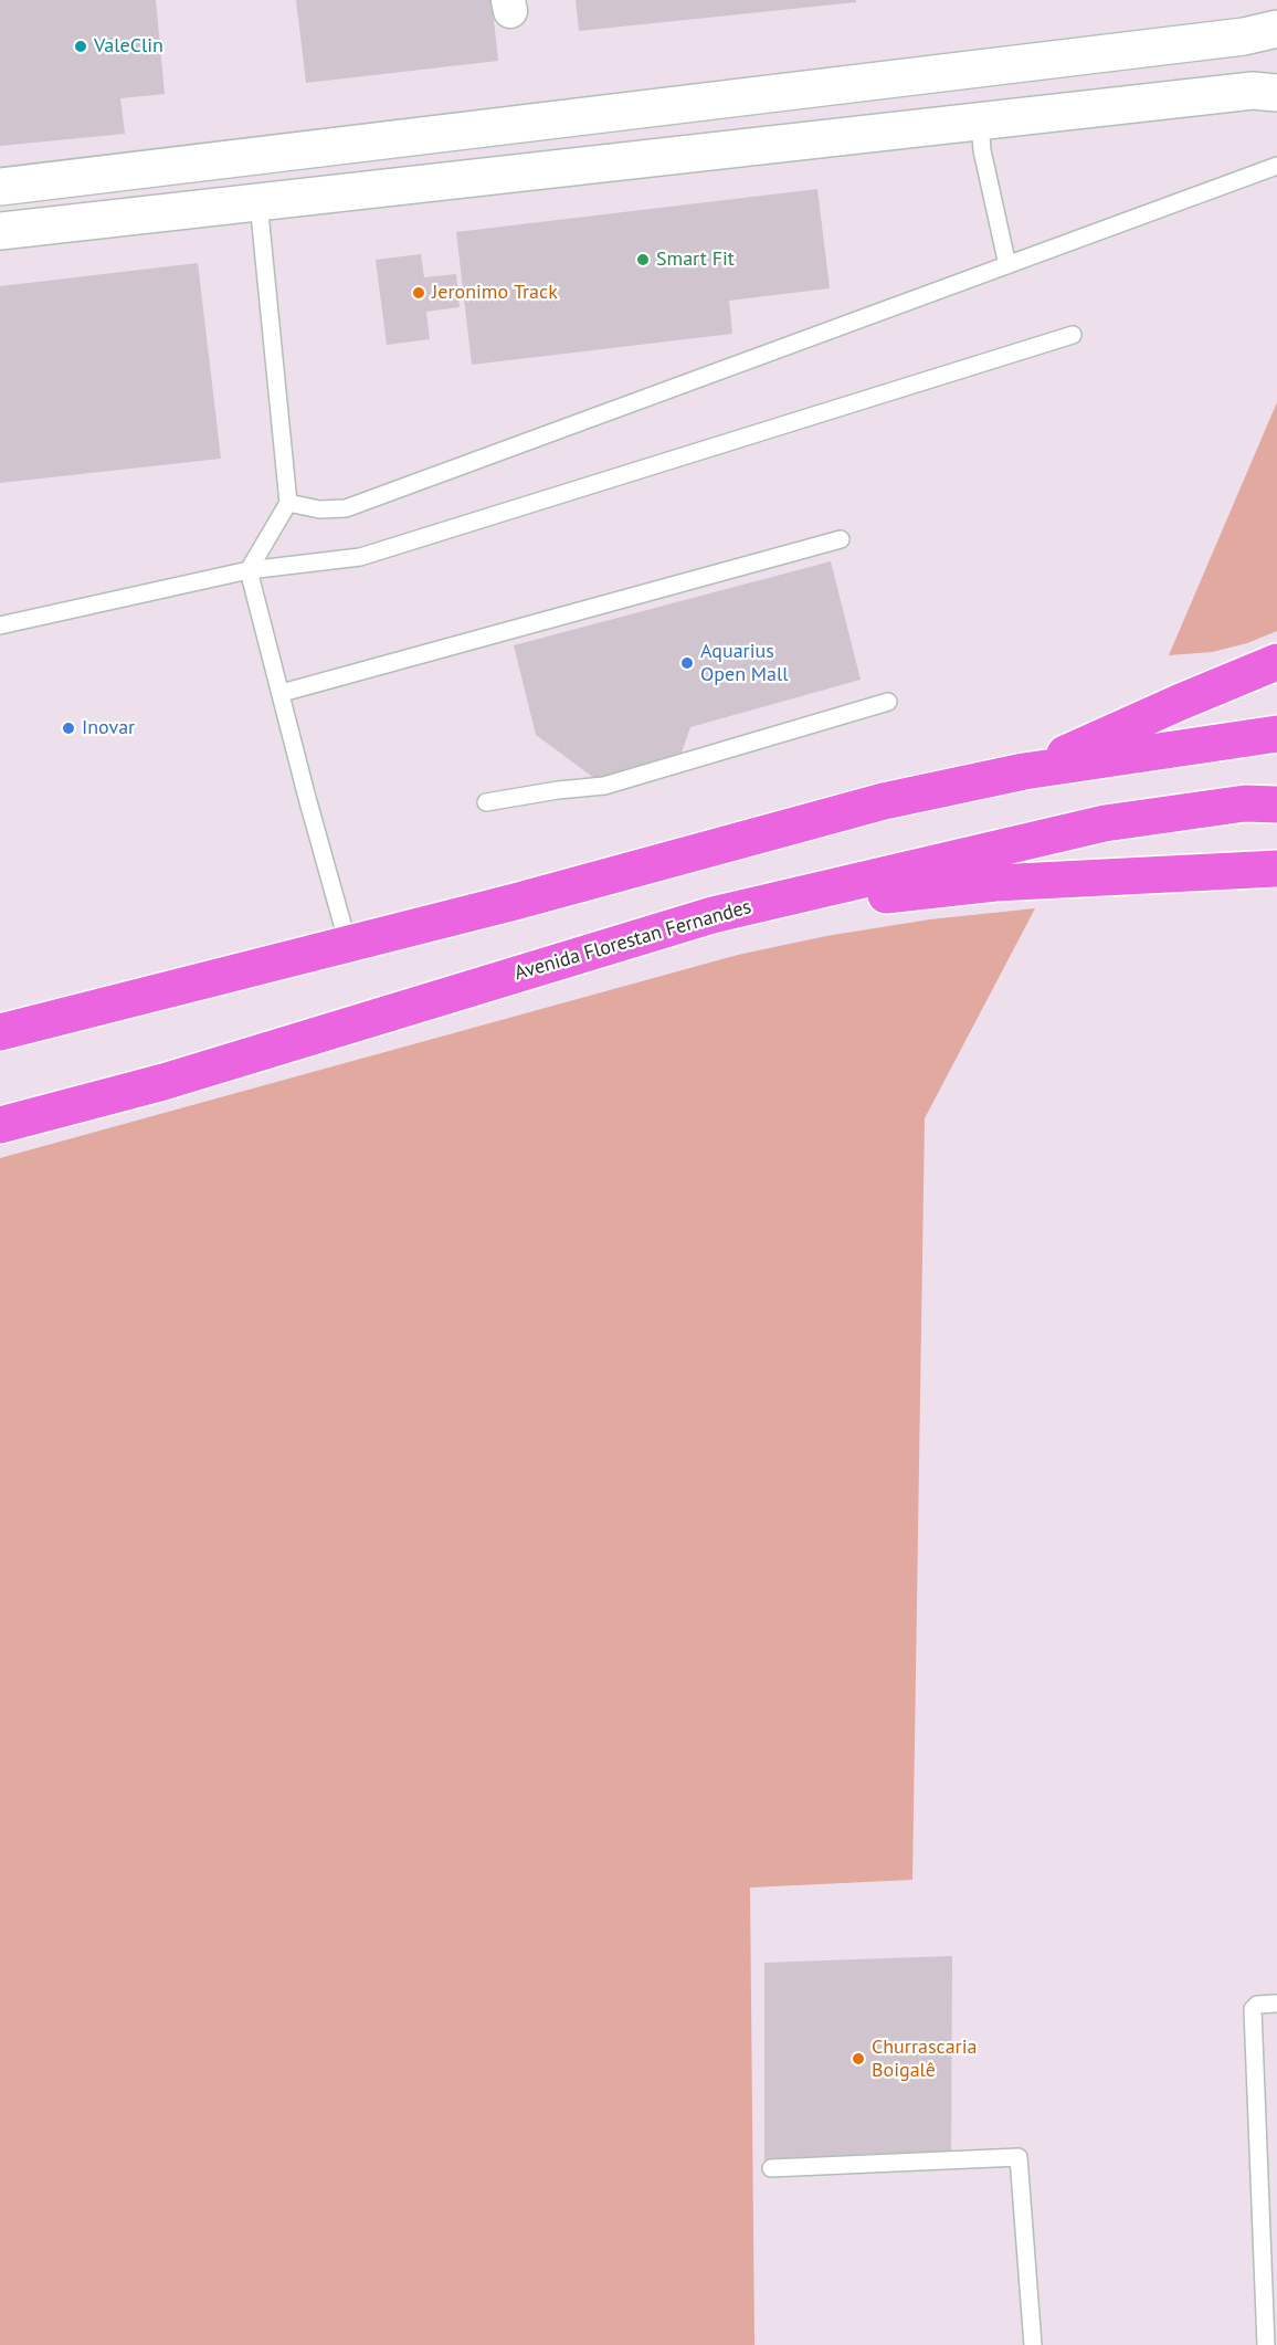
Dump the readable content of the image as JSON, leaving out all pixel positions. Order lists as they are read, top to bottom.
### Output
{
  "streets": {
    "highway": ["Avenida Florestan Fernandes"]
  },
  "places": [
    "ValeClin",
    "Smart Fit",
    "Jeronimo Track",
    "Aquarius Open Mall",
    "Inovar",
    "Churrascaria Boigalê"
  ]
}
